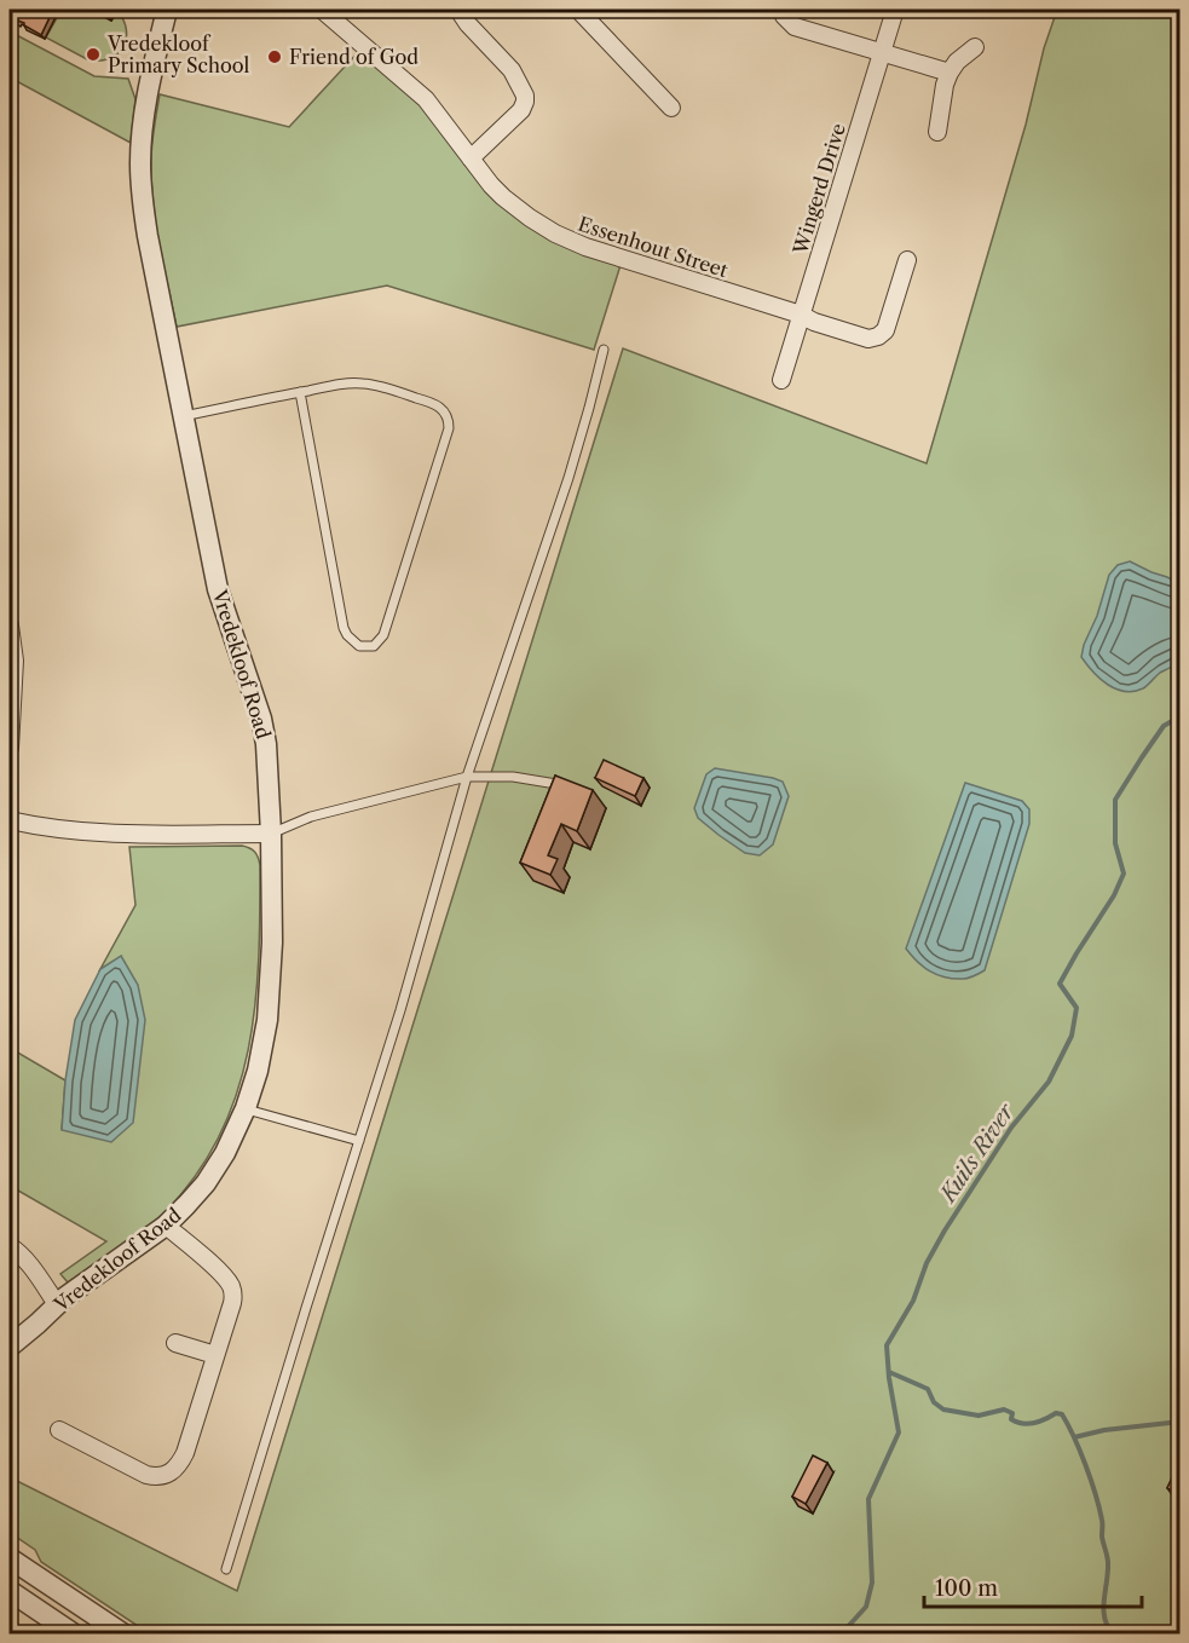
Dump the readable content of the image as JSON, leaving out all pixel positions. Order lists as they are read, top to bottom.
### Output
{
  "streets": {
    "street": ["Wingerd Drive", "Essenhout Street", "Vredekloof Road"]
  },
  "crossings": [
    ["Wingerd Drive", "Essenhout Street"]
  ],
  "water": ["Kuils River"],
  "places": ["Vredekloof Primary School", "Friend of God"],
  "scale_bar": "100 m"
}
